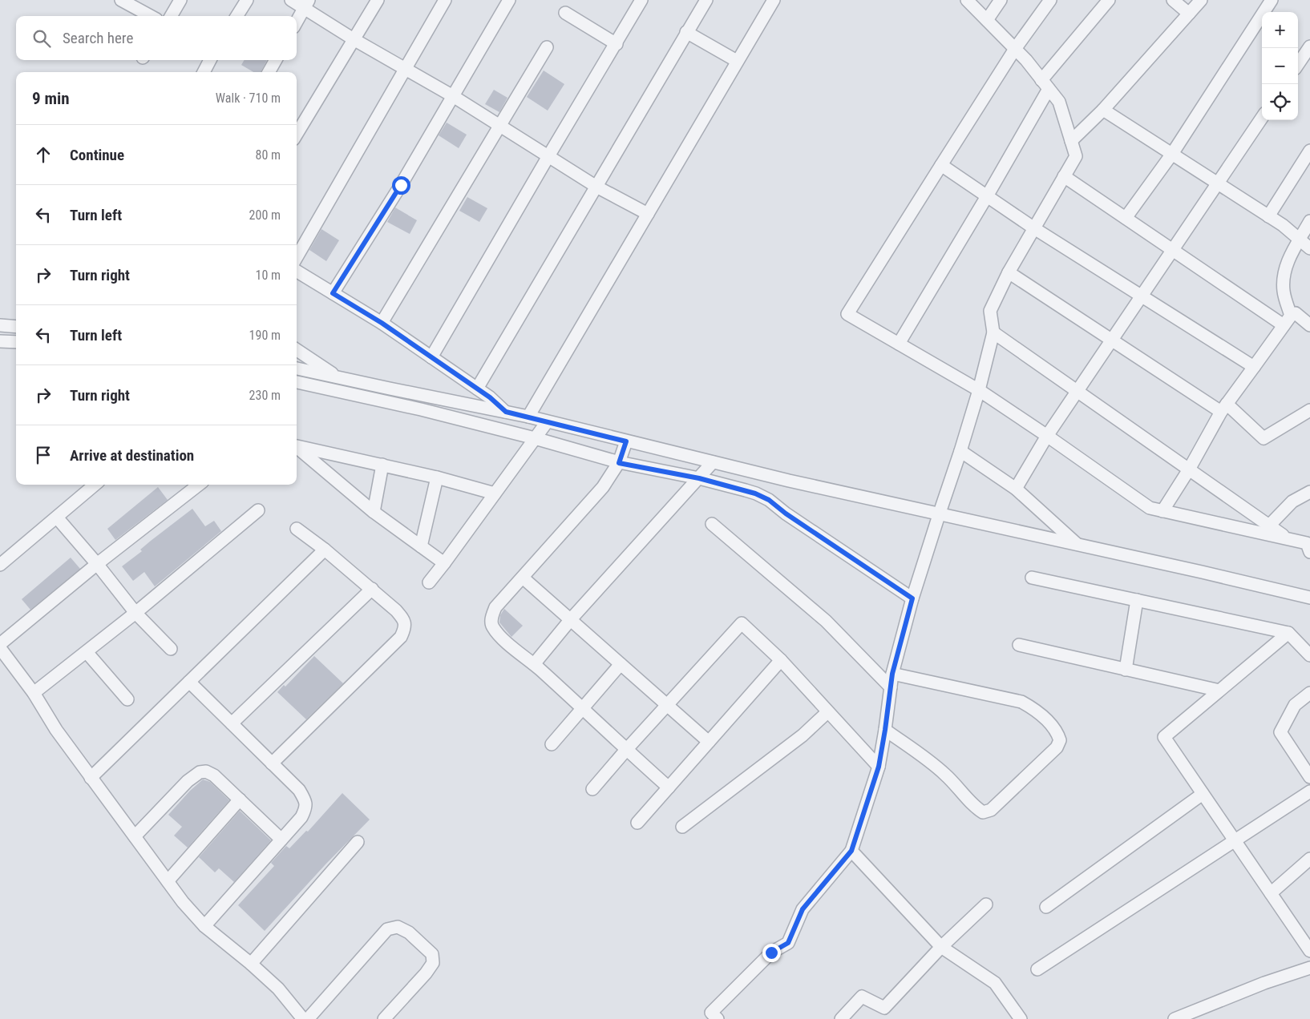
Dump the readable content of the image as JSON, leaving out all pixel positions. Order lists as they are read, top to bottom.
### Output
{
  "page": {
    "map_buttons": ["+", "−"],
    "search": "Search here",
    "heading": ["9 min", "Walk · 710 m"],
    "list": [
      ["Continue", "80 m"],
      ["Turn left", "200 m"],
      ["Turn right", "10 m"],
      ["Turn left", "190 m"],
      ["Turn right", "230 m"],
      "Arrive at destination"
    ]
  }
}
